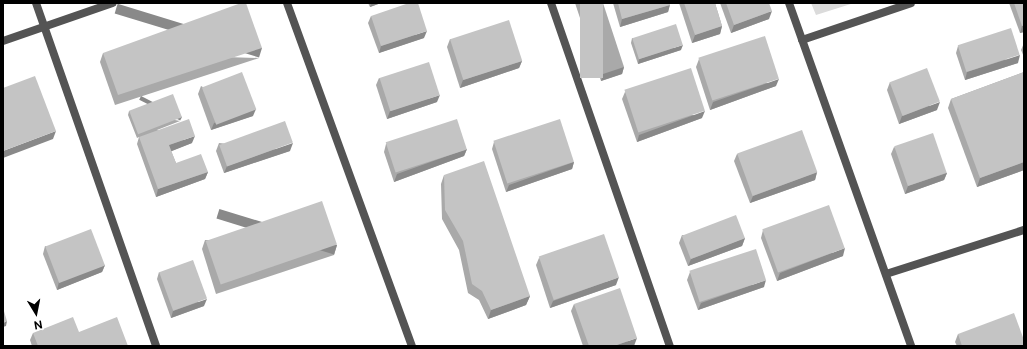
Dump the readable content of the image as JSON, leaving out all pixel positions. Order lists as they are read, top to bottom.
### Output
{
  "north": "bottom"
}
